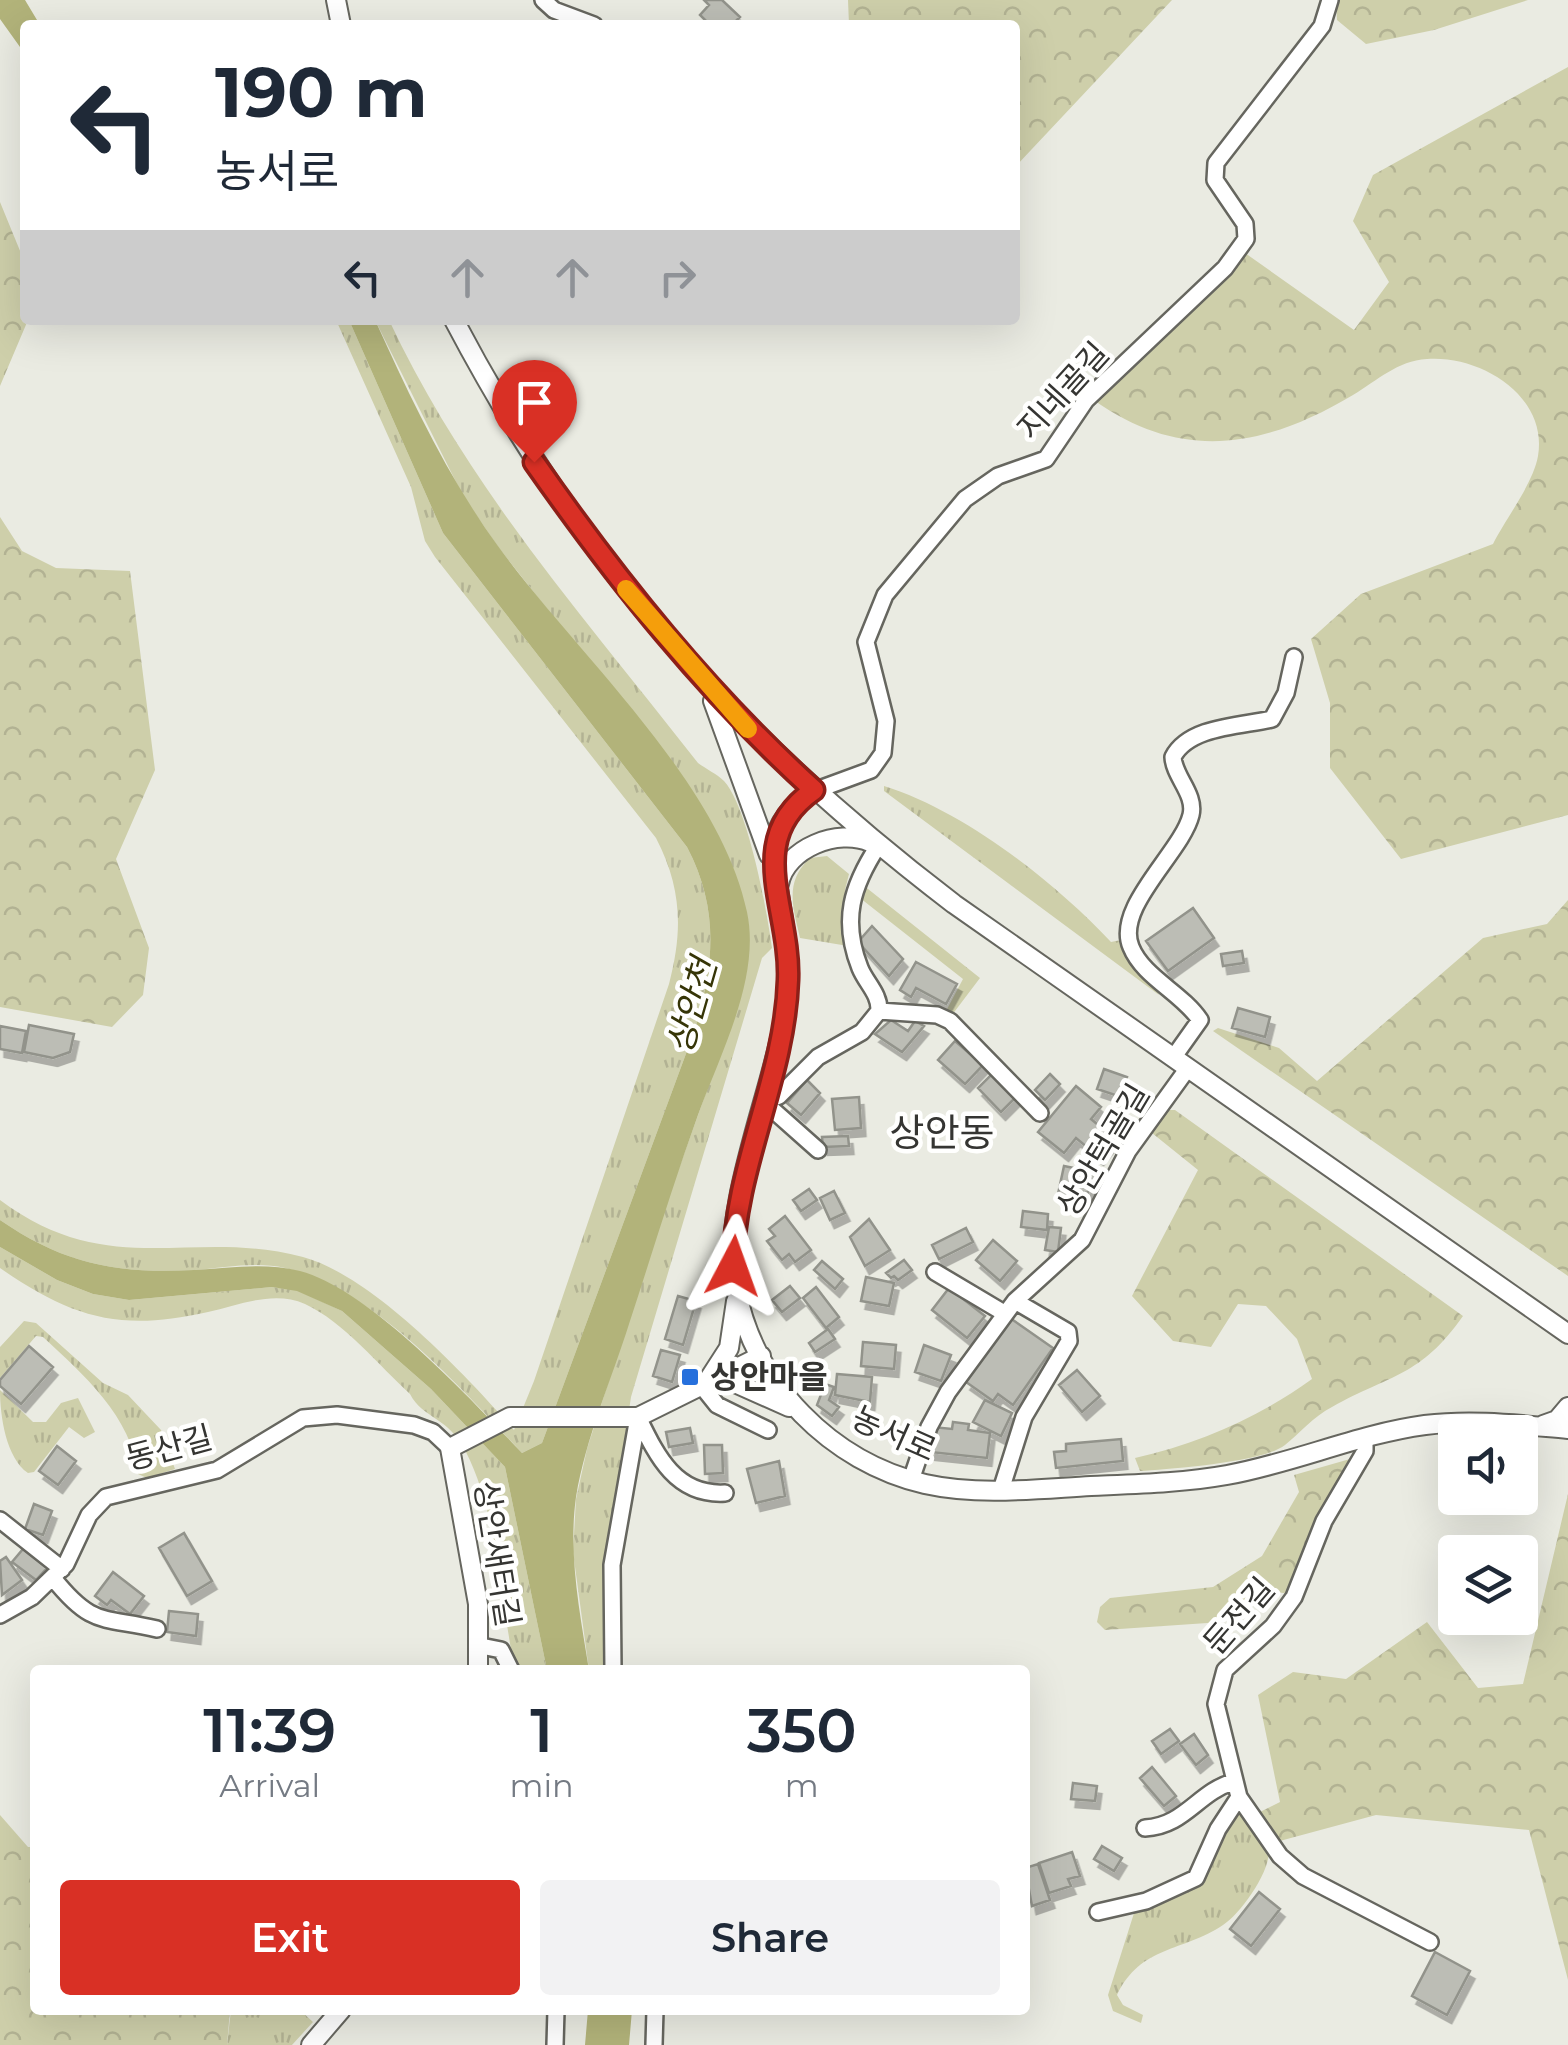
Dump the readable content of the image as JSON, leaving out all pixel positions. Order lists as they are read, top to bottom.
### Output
{
  "streets": {
    "street": [
      "지네골길",
      "상안턱골길",
      "농서로",
      "동산길",
      "상안새터길",
      "둔전길"
    ]
  },
  "crossings": [
    ["지네골길", "농서로"],
    ["상안턱골길", "농서로"],
    ["농서로", "둔전길"],
    ["동산길", "상안새터길"]
  ],
  "districts": ["상안동"],
  "water": ["상안천"],
  "places": {
    "transit": ["상안마을"]
  },
  "page": {
    "turn": ["190 m", "농서로"],
    "eta": [
      "11:39",
      "Arrival",
      "1",
      "min",
      "350",
      "m"
    ],
    "buttons": ["Exit", "Share"]
  }
}
